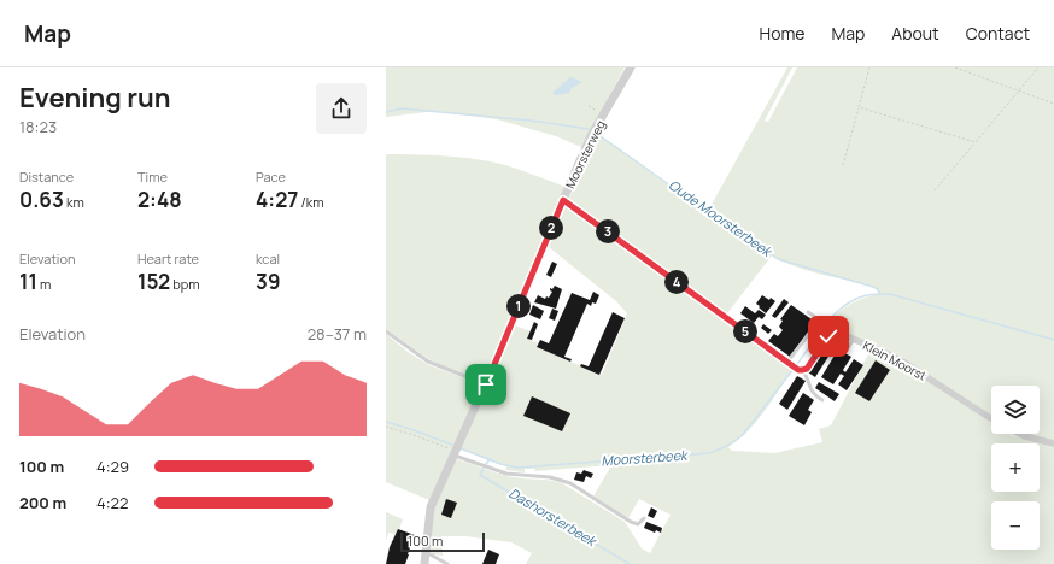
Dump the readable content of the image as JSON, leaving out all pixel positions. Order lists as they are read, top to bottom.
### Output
{
  "streets": {
    "street": ["Moorsterweg", "Klein Moorst"]
  },
  "water": ["Oude Moorsterbeek", "Moorsterbeek", "Dashorsterbeek"],
  "scale_bar": "100 m",
  "page": {
    "header": "Map",
    "nav": [
      "Home",
      "Map",
      "About",
      "Contact"
    ],
    "heading": ["Evening run", "18:23"],
    "stats": [
      ["Distance", "0.63 km"],
      ["Time", "2:48"],
      ["Pace", "4:27 /km"],
      ["Elevation", "11 m"],
      ["Heart rate", "152 bpm"],
      ["kcal", "39"]
    ],
    "pins": [
      "2",
      "3",
      "4",
      "1",
      "5"
    ],
    "chart": ["Elevation", "28–37 m"],
    "map_buttons": ["+", "−"],
    "list": [
      {
        "name": "100 m",
        "note": "4:29"
      },
      {
        "name": "200 m",
        "note": "4:22"
      }
    ],
    "scale": "100 m"
  }
}
